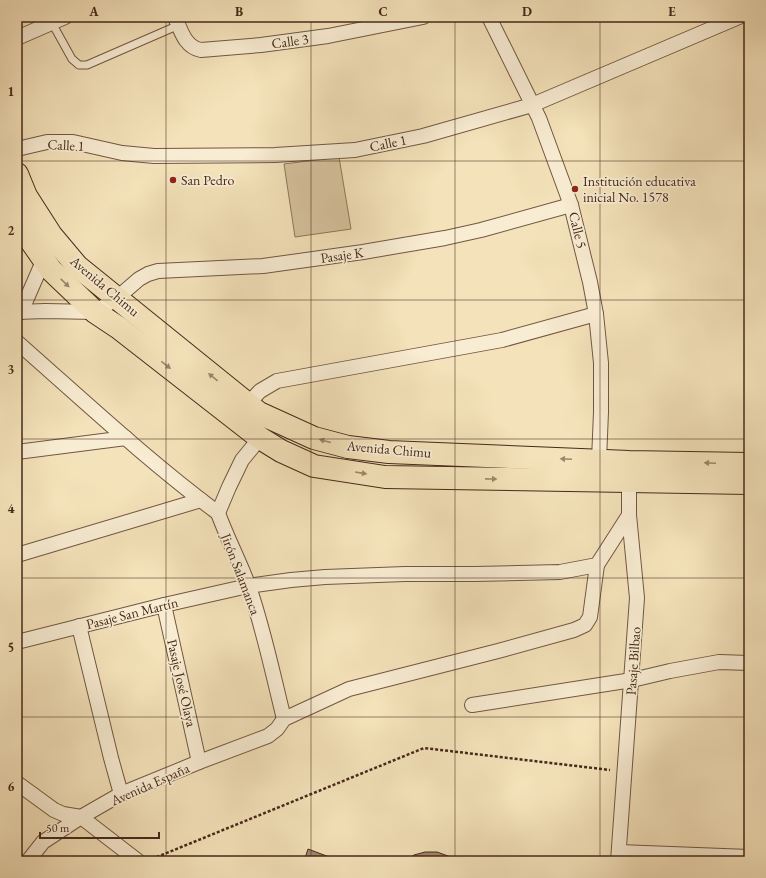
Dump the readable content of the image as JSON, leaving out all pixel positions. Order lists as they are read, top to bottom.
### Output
{
  "streets": {
    "main road": ["Avenida Chimu"],
    "street": [
      "Calle 3",
      "Calle 1",
      "Calle 5",
      "Pasaje K",
      "Jirón Salamanca",
      "Pasaje San Martín",
      "Pasaje Bilbao",
      "Pasaje José Olaya",
      "Avenida España"
    ]
  },
  "crossings": [
    ["Calle 1", "Calle 5"],
    ["Calle 5", "Pasaje K"],
    ["Calle 5", "Avenida Chimu"],
    ["Pasaje K", "Avenida Chimu"],
    ["Avenida Chimu", "Pasaje Bilbao"],
    ["Jirón Salamanca", "Pasaje San Martín"],
    ["Jirón Salamanca", "Avenida España"],
    ["Pasaje San Martín", "Pasaje José Olaya"],
    ["Pasaje José Olaya", "Avenida España"]
  ],
  "places": ["San Pedro", "Institución educativa inicial No. 1578"],
  "scale_bar": "50 m",
  "grid": {
    "columns": [
      "A",
      "B",
      "C",
      "D",
      "E"
    ],
    "rows": [
      "1",
      "2",
      "3",
      "4",
      "5",
      "6"
    ]
  }
}
